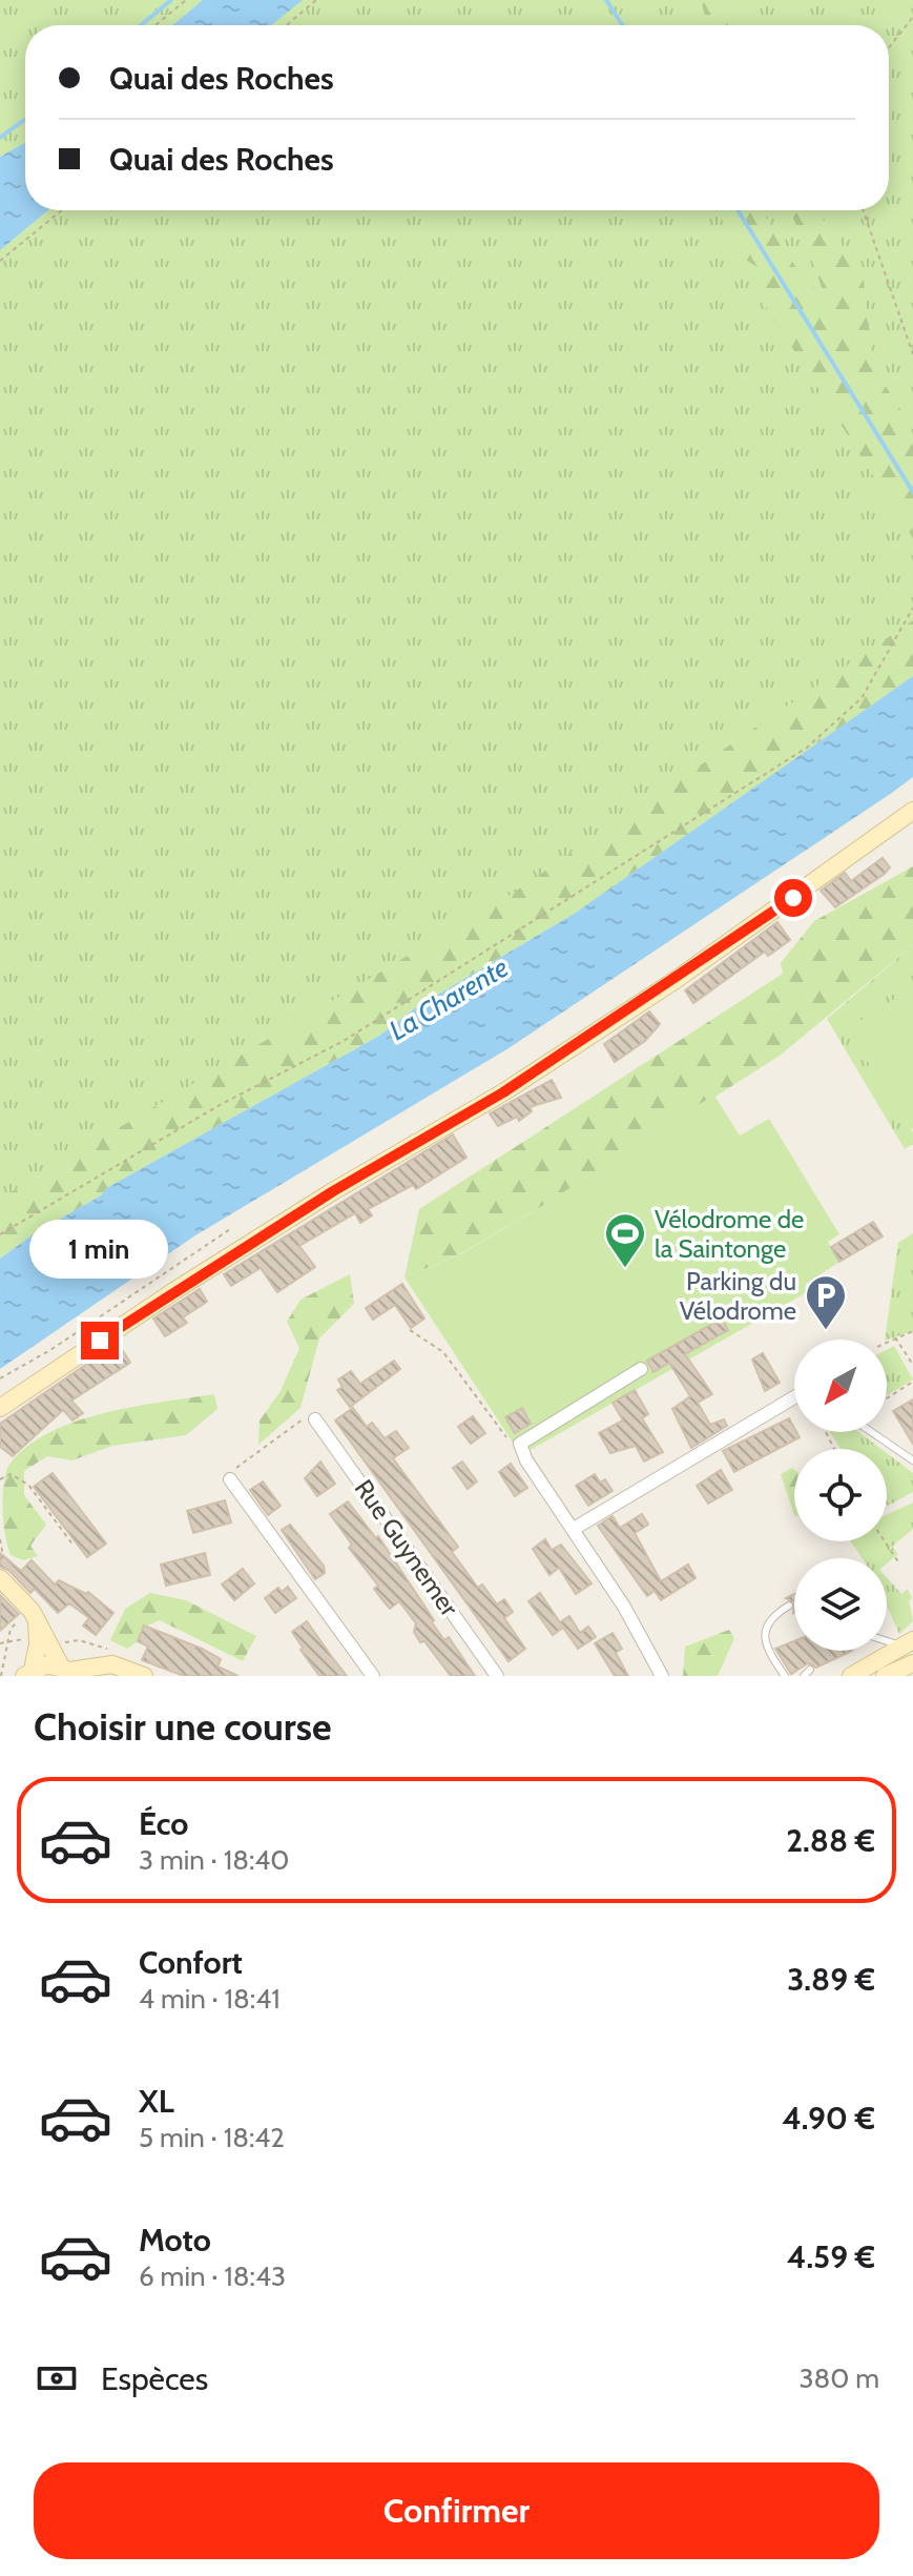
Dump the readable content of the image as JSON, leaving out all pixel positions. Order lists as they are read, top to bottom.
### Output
{
  "streets": {
    "street": ["Rue Guynemer"]
  },
  "water": ["La Charente"],
  "places": {
    "sports": ["Vélodrome de la Saintonge"],
    "parking": ["Parking du Vélodrome"]
  },
  "north": "bottom left",
  "page": {
    "banner": ["Quai des Roches", "Quai des Roches"],
    "bubble": "1 min",
    "heading": "Choisir une course",
    "list": [
      {
        "name": "Éco",
        "note": "3 min · 18:40",
        "value": "2.88 €"
      },
      {
        "name": "Confort",
        "note": "4 min · 18:41",
        "value": "3.89 €"
      },
      {
        "name": "XL",
        "note": "5 min · 18:42",
        "value": "4.90 €"
      },
      {
        "name": "Moto",
        "note": "6 min · 18:43",
        "value": "4.59 €"
      }
    ],
    "pay": ["Espèces", "380 m"],
    "buttons": "Confirmer"
  }
}
